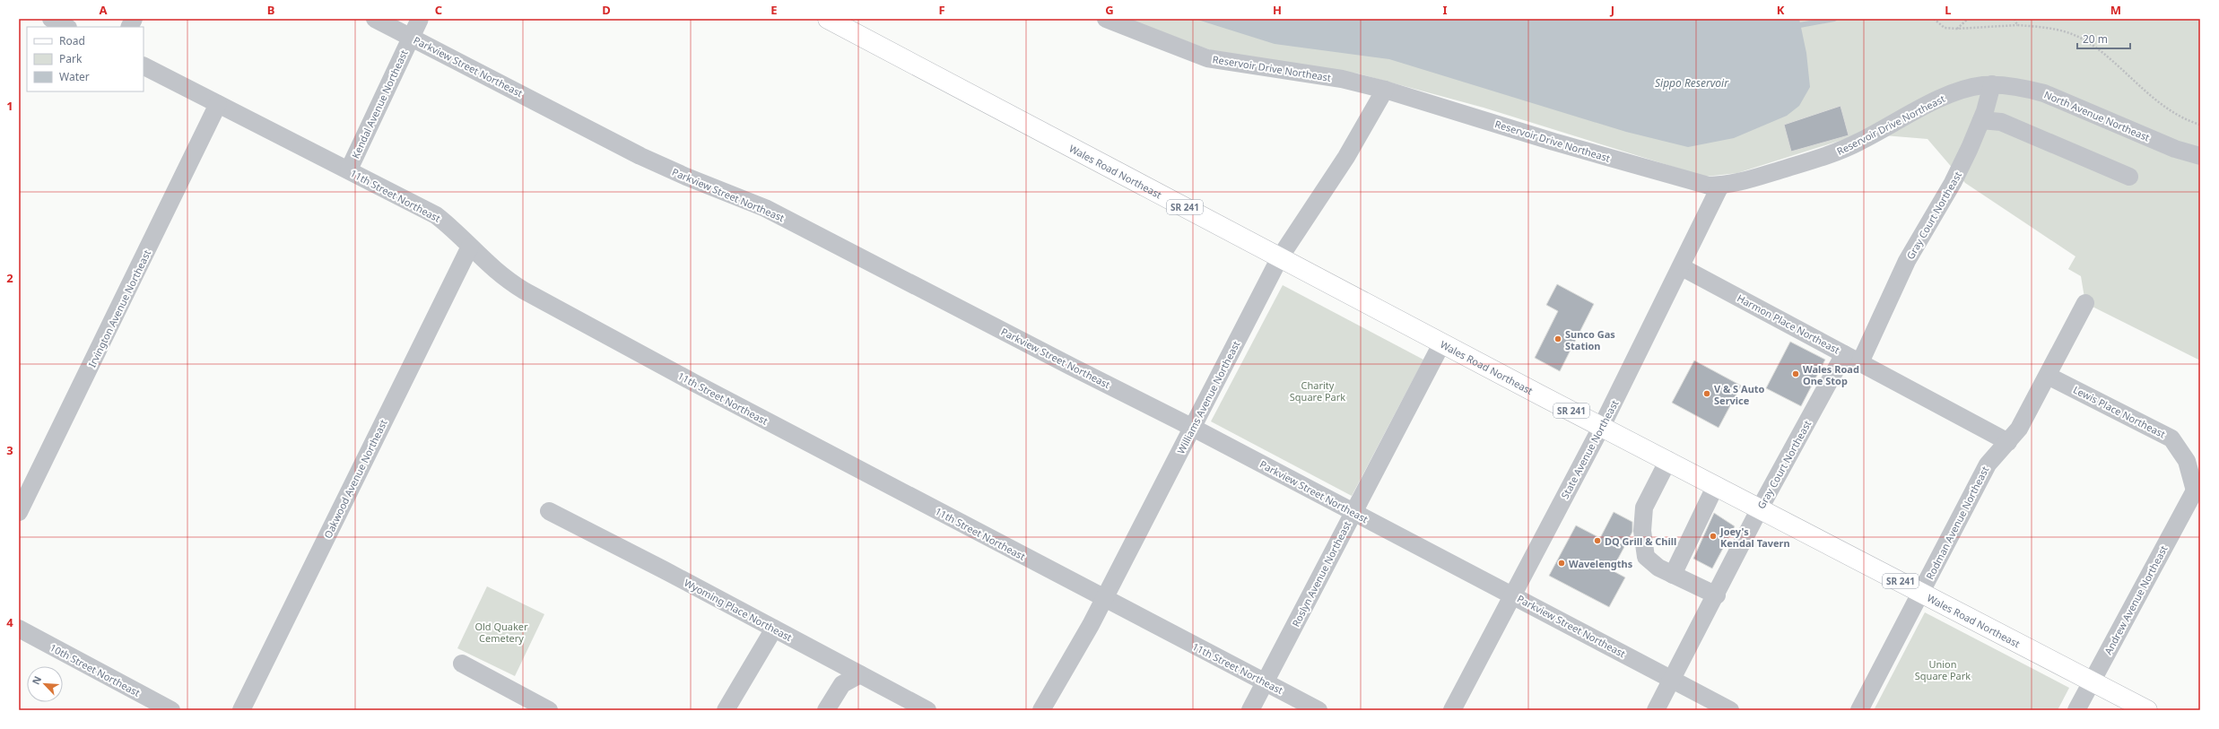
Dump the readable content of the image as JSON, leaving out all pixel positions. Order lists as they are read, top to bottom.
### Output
{
  "streets": {
    "main road": ["Wales Road Northeast", "SR 241"],
    "street": [
      "Parkview Street Northeast",
      "Reservoir Drive Northeast",
      "Kendal Avenue Northeast",
      "North Avenue Northeast",
      "11th Street Northeast",
      "Gray Court Northeast",
      "Irvington Avenue Northeast",
      "Harmon Place Northeast",
      "Williams Avenue Northeast",
      "Lewis Place Northeast",
      "State Avenue Northeast",
      "Oakwood Avenue Northeast",
      "Rodman Avenue Northeast",
      "Roslyn Avenue Northeast",
      "Andrew Avenue Northeast",
      "Wyoming Place Northeast",
      "10th Street Northeast"
    ]
  },
  "crossings": [
    ["Parkview Street Northeast", "Kendal Avenue Northeast"],
    ["Parkview Street Northeast", "Gray Court Northeast"],
    ["Parkview Street Northeast", "Williams Avenue Northeast"],
    ["Parkview Street Northeast", "State Avenue Northeast"],
    ["Parkview Street Northeast", "Roslyn Avenue Northeast"],
    ["Reservoir Drive Northeast", "North Avenue Northeast"],
    ["Reservoir Drive Northeast", "Gray Court Northeast"],
    ["Reservoir Drive Northeast", "Williams Avenue Northeast"],
    ["Reservoir Drive Northeast", "State Avenue Northeast"],
    ["Kendal Avenue Northeast", "11th Street Northeast"],
    ["North Avenue Northeast", "Gray Court Northeast"],
    ["Wales Road Northeast", "Gray Court Northeast"],
    ["Wales Road Northeast", "Williams Avenue Northeast"],
    ["Wales Road Northeast", "State Avenue Northeast"],
    ["Wales Road Northeast", "Rodman Avenue Northeast"],
    ["Wales Road Northeast", "Roslyn Avenue Northeast"],
    ["Wales Road Northeast", "Andrew Avenue Northeast"],
    ["11th Street Northeast", "Irvington Avenue Northeast"],
    ["11th Street Northeast", "Williams Avenue Northeast"],
    ["11th Street Northeast", "Oakwood Avenue Northeast"],
    ["11th Street Northeast", "Roslyn Avenue Northeast"],
    ["Gray Court Northeast", "Harmon Place Northeast"],
    ["Harmon Place Northeast", "State Avenue Northeast"],
    ["Harmon Place Northeast", "Rodman Avenue Northeast"],
    ["Lewis Place Northeast", "Rodman Avenue Northeast"],
    ["Lewis Place Northeast", "Andrew Avenue Northeast"]
  ],
  "water": ["Sippo Reservoir"],
  "parks": ["Charity Square Park", "Old Quaker Cemetery", "Union Square Park"],
  "places": [
    "Sunco Gas Station",
    "Wales Road One Stop",
    "V & S Auto Service",
    "Joey's Kendal Tavern",
    "DQ Grill & Chill",
    "Wavelengths"
  ],
  "legend": ["Road", "Park", "Water"],
  "scale_bar": "20 m",
  "north": "top left",
  "grid": {
    "columns": [
      "A",
      "B",
      "C",
      "D",
      "E",
      "F",
      "G",
      "H",
      "I",
      "J",
      "K",
      "L",
      "M"
    ],
    "rows": [
      "1",
      "2",
      "3",
      "4"
    ]
  }
}
